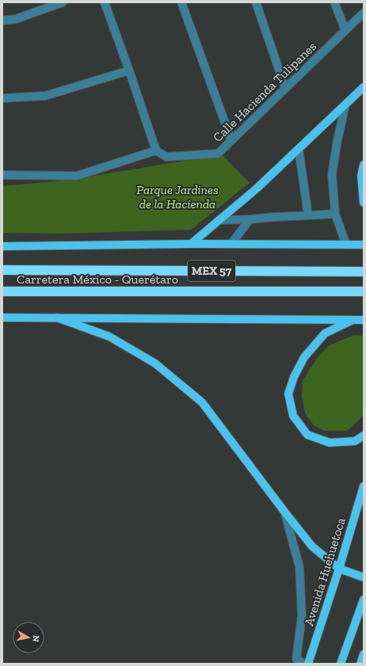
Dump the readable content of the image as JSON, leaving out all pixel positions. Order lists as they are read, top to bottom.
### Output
{
  "streets": {
    "highway": ["MEX 57", "Carretera México - Querétaro"],
    "main road": ["Avenida Huehuetoca"],
    "street": ["Calle Hacienda Tulipanes"]
  },
  "parks": ["Parque Jardines de la Hacienda"],
  "north": "right"
}
